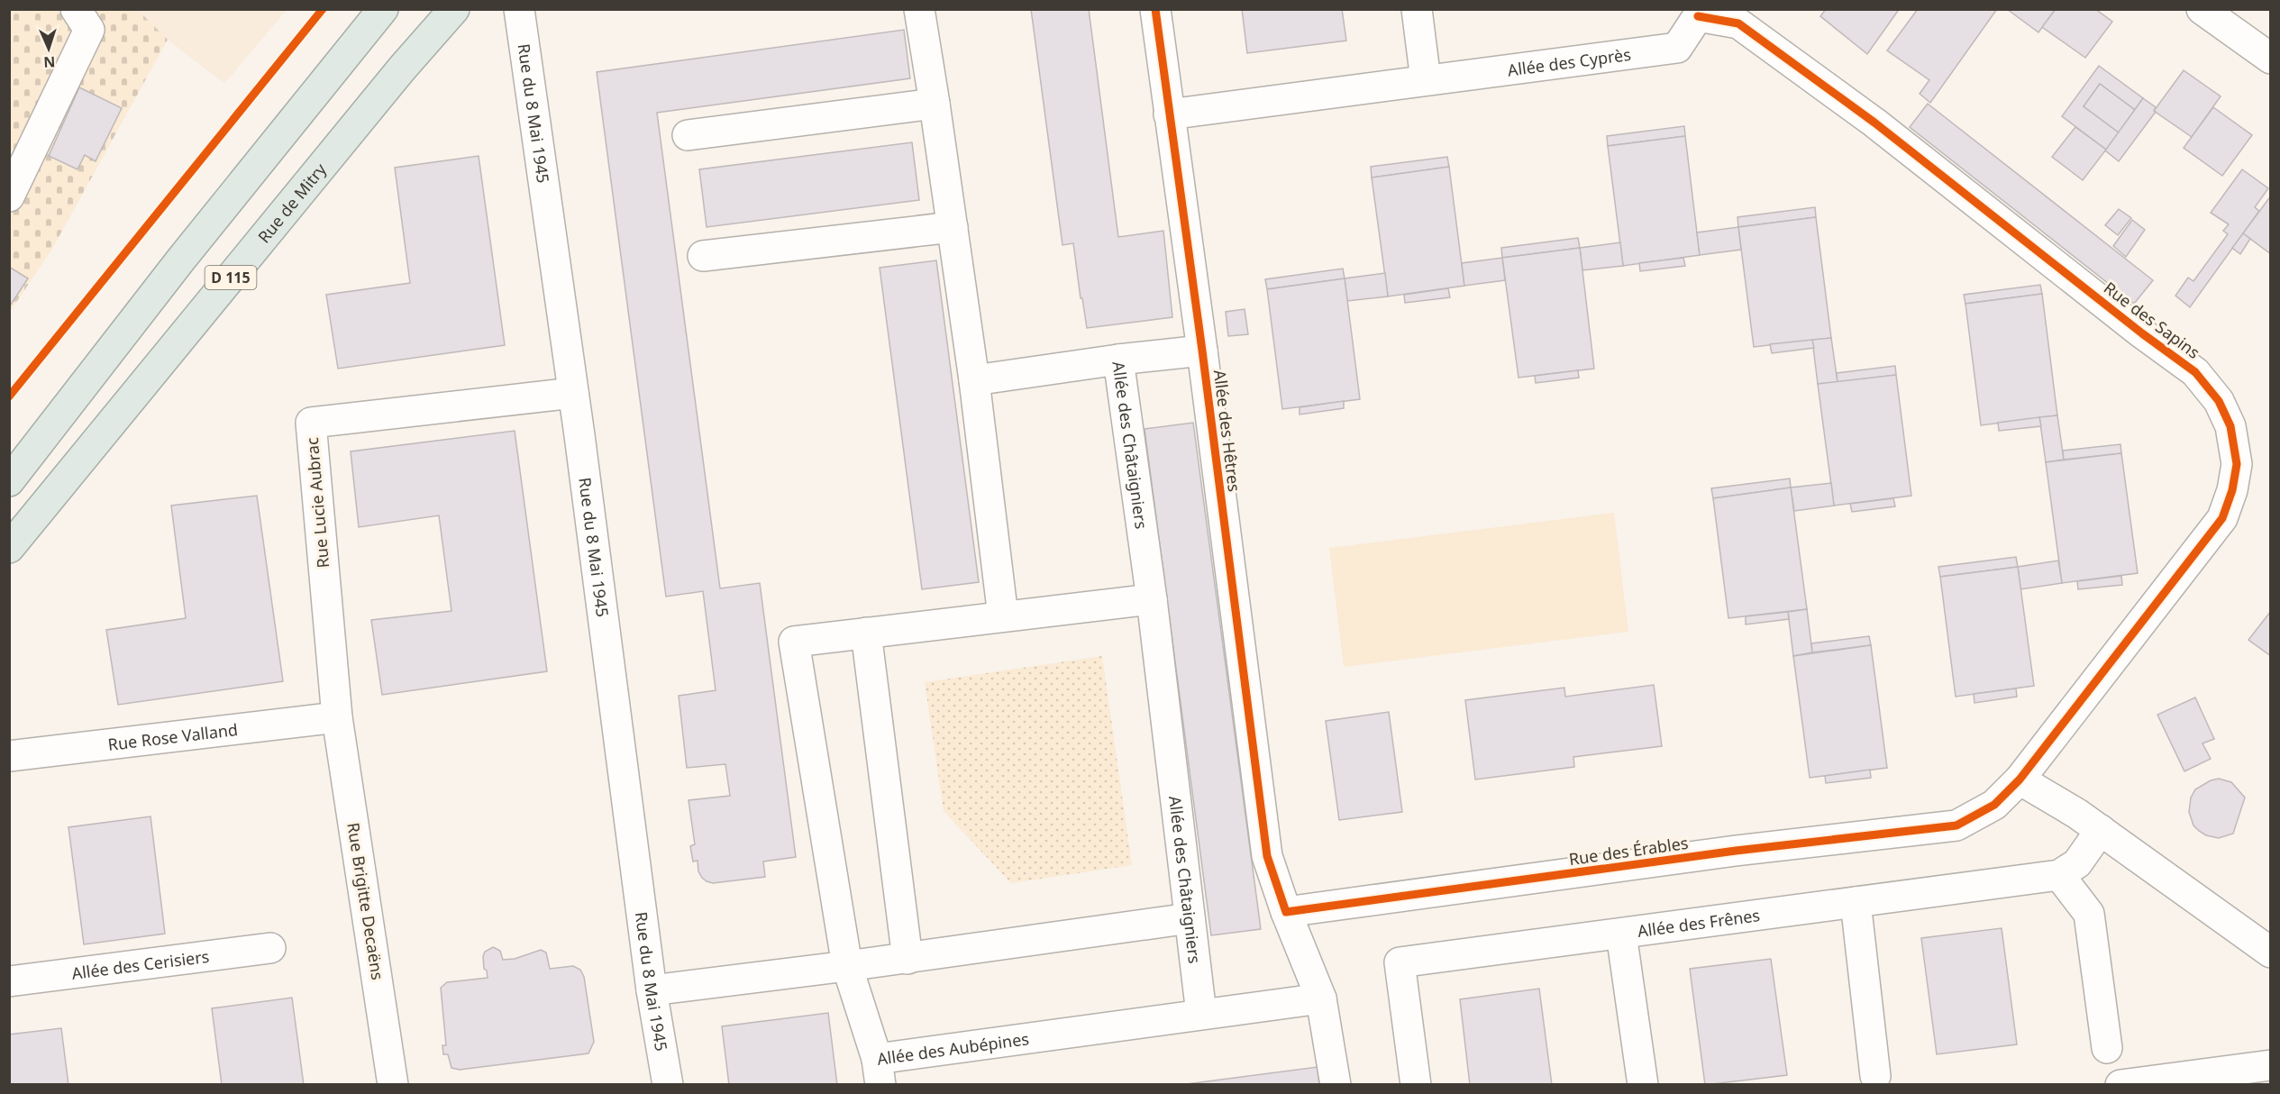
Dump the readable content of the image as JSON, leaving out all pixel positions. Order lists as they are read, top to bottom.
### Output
{
  "streets": {
    "main road": ["Rue de Mitry", "D 115"],
    "street": [
      "Allée des Cyprès",
      "Rue du 8 Mai 1945",
      "Rue des Sapins",
      "Allée des Hêtres",
      "Allée des Châtaigniers",
      "Rue Lucie Aubrac",
      "Rue Rose Valland",
      "Rue des Érables",
      "Rue Brigitte Decaëns",
      "Allée des Frênes",
      "Allée des Cerisiers",
      "Allée des Aubépines"
    ]
  },
  "crossings": [
    ["Allée des Cyprès", "Rue des Sapins"],
    ["Allée des Cyprès", "Allée des Hêtres"],
    ["Rue du 8 Mai 1945", "Rue Lucie Aubrac"],
    ["Rue des Sapins", "Rue des Érables"],
    ["Allée des Hêtres", "Rue des Érables"],
    ["Allée des Châtaigniers", "Allée des Aubépines"],
    ["Rue Lucie Aubrac", "Rue Rose Valland"],
    ["Rue Lucie Aubrac", "Rue Brigitte Decaëns"],
    ["Rue Rose Valland", "Rue Brigitte Decaëns"]
  ],
  "north": "bottom"
}
